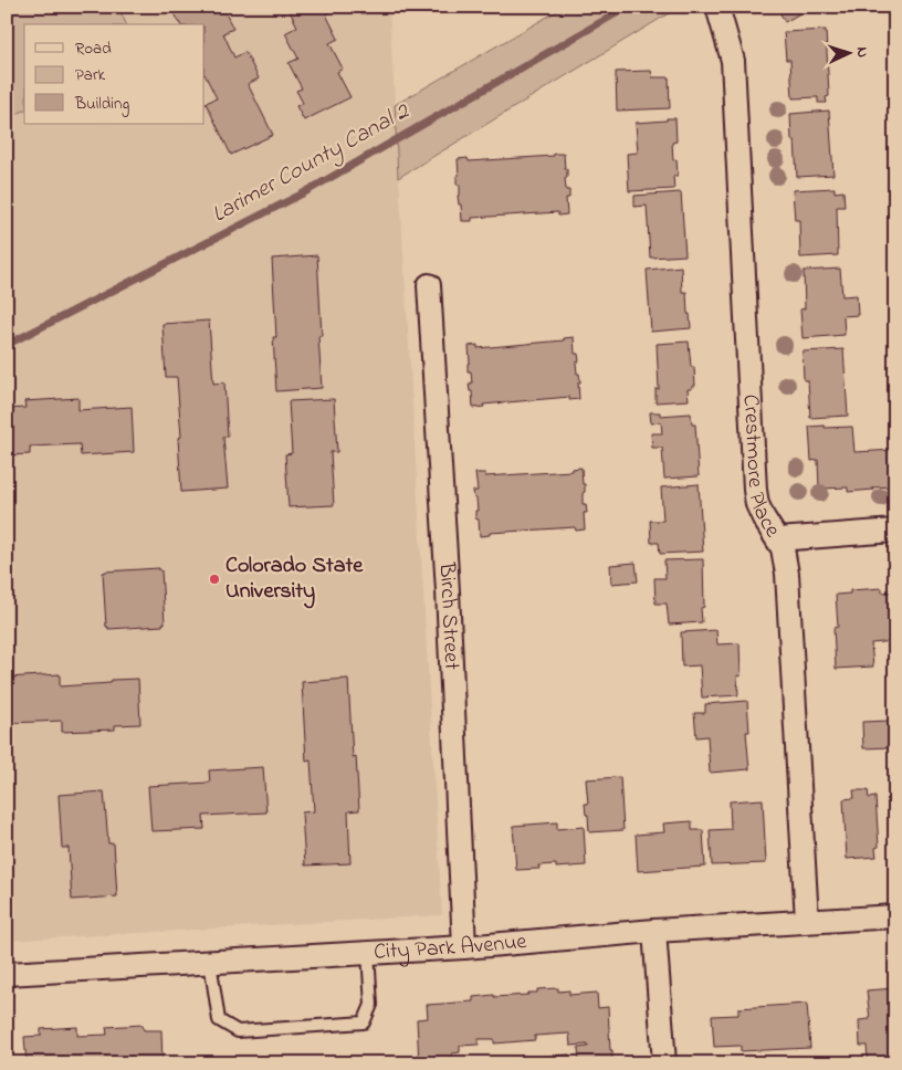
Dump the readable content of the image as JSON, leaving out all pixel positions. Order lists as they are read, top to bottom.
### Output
{
  "streets": {
    "street": ["Crestmore Place", "Birch Street", "City Park Avenue"]
  },
  "crossings": [
    ["Crestmore Place", "City Park Avenue"],
    ["Birch Street", "City Park Avenue"]
  ],
  "water": ["Larimer County Canal 2"],
  "places": ["Colorado State University"],
  "legend": ["Road", "Park", "Building"],
  "north": "right"
}
